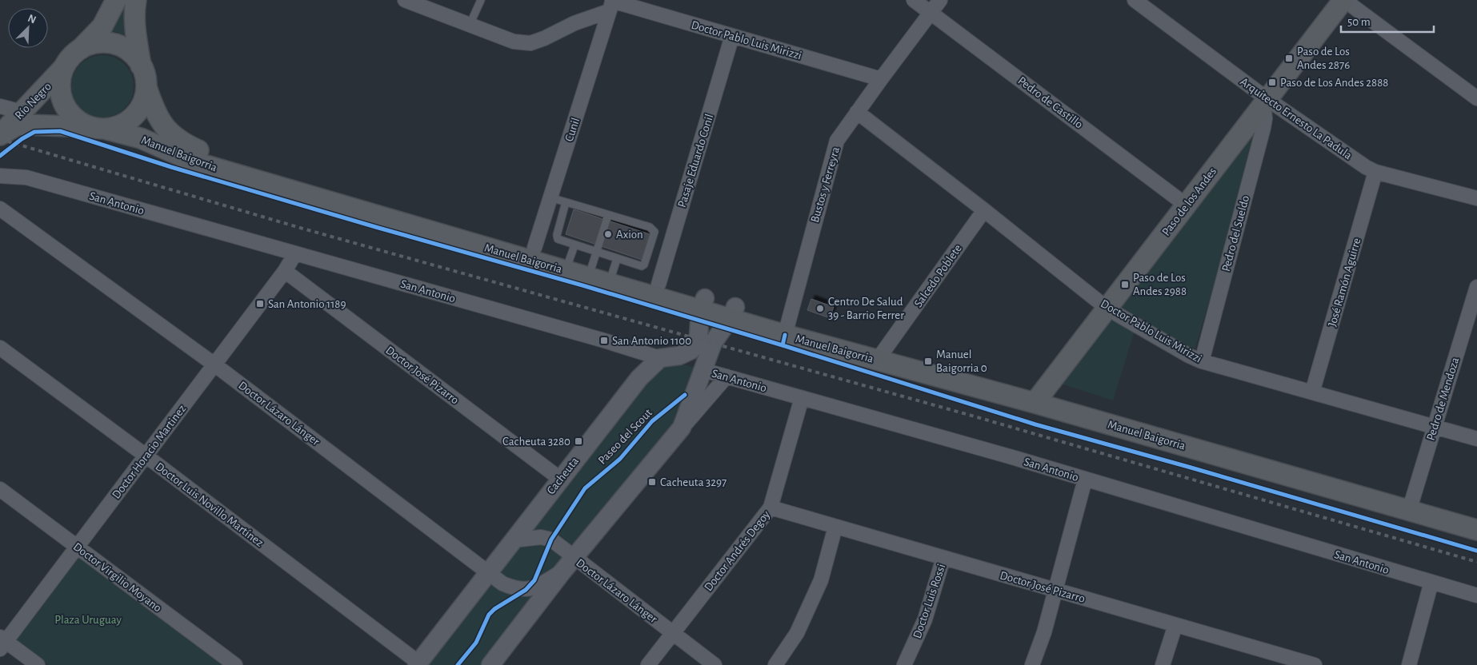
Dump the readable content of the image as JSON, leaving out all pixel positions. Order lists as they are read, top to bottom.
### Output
{
  "streets": {
    "main road": ["Río Negro", "Manuel Baigorria", "Paso de los Andes"],
    "street": [
      "Doctor Pablo Luis Mirizzi",
      "Pedro de Castillo",
      "Arquitecto Ernesto La Padula",
      "Cunil",
      "Pasaje Eduardo Conil",
      "Bustos y Ferreyra",
      "San Antonio",
      "Pedro del Sueldo",
      "Salcedo Poblete",
      "José Ramón Aguirre",
      "Doctor José Pizarro",
      "Pedro de Mendoza",
      "Doctor Lázaro Lánger",
      "Doctor Horacio Martinez",
      "Cacheuta",
      "Doctor Luis Novillo Martínez",
      "Doctor Andrés Degoy",
      "Doctor Virgilio Moyano",
      "Doctor Luis Rossi"
    ],
    "cycle path": ["Paseo del Scout"]
  },
  "crossings": [
    ["Doctor Pablo Luis Mirizzi", "Cunil"],
    ["Doctor Pablo Luis Mirizzi", "Pasaje Eduardo Conil"],
    ["Doctor Pablo Luis Mirizzi", "Bustos y Ferreyra"],
    ["Doctor Pablo Luis Mirizzi", "Paso de los Andes"],
    ["Doctor Pablo Luis Mirizzi", "Pedro del Sueldo"],
    ["Doctor Pablo Luis Mirizzi", "Salcedo Poblete"],
    ["Doctor Pablo Luis Mirizzi", "José Ramón Aguirre"],
    ["Doctor Pablo Luis Mirizzi", "Pedro de Mendoza"],
    ["Río Negro", "Manuel Baigorria"],
    ["Pedro de Castillo", "Bustos y Ferreyra"],
    ["Pedro de Castillo", "Paso de los Andes"],
    ["Arquitecto Ernesto La Padula", "Paso de los Andes"],
    ["Arquitecto Ernesto La Padula", "Pedro del Sueldo"],
    ["Arquitecto Ernesto La Padula", "José Ramón Aguirre"],
    ["Cunil", "Manuel Baigorria"],
    ["Manuel Baigorria", "Pasaje Eduardo Conil"],
    ["Manuel Baigorria", "Bustos y Ferreyra"],
    ["Manuel Baigorria", "Paso de los Andes"],
    ["Manuel Baigorria", "Salcedo Poblete"],
    ["Manuel Baigorria", "Pedro de Mendoza"],
    ["Paso de los Andes", "Pedro del Sueldo"],
    ["San Antonio", "Doctor Horacio Martinez"],
    ["San Antonio", "Cacheuta"],
    ["San Antonio", "Doctor Andrés Degoy"],
    ["Doctor José Pizarro", "Doctor Horacio Martinez"],
    ["Doctor José Pizarro", "Cacheuta"],
    ["Doctor José Pizarro", "Doctor Andrés Degoy"],
    ["Doctor José Pizarro", "Doctor Luis Rossi"],
    ["Doctor Lázaro Lánger", "Doctor Horacio Martinez"],
    ["Doctor Lázaro Lánger", "Cacheuta"],
    ["Doctor Lázaro Lánger", "Doctor Andrés Degoy"],
    ["Doctor Horacio Martinez", "Doctor Luis Novillo Martínez"],
    ["Doctor Horacio Martinez", "Doctor Virgilio Moyano"],
    ["Cacheuta", "Doctor Luis Novillo Martínez"]
  ],
  "parks": ["Plaza Uruguay"],
  "places": {
    "transit": [
      "Paso de Los Andes 2876",
      "Paso de Los Andes 2888",
      "Paso de Los Andes 2988",
      "San Antonio 1189",
      "San Antonio 1100",
      "Manuel Baigorria 0",
      "Cacheuta 3280",
      "Cacheuta 3297"
    ],
    "other": ["Axion", "Centro De Salud 39 - Barrio Ferrer"]
  },
  "scale_bar": "50 m",
  "north": "top right"
}
